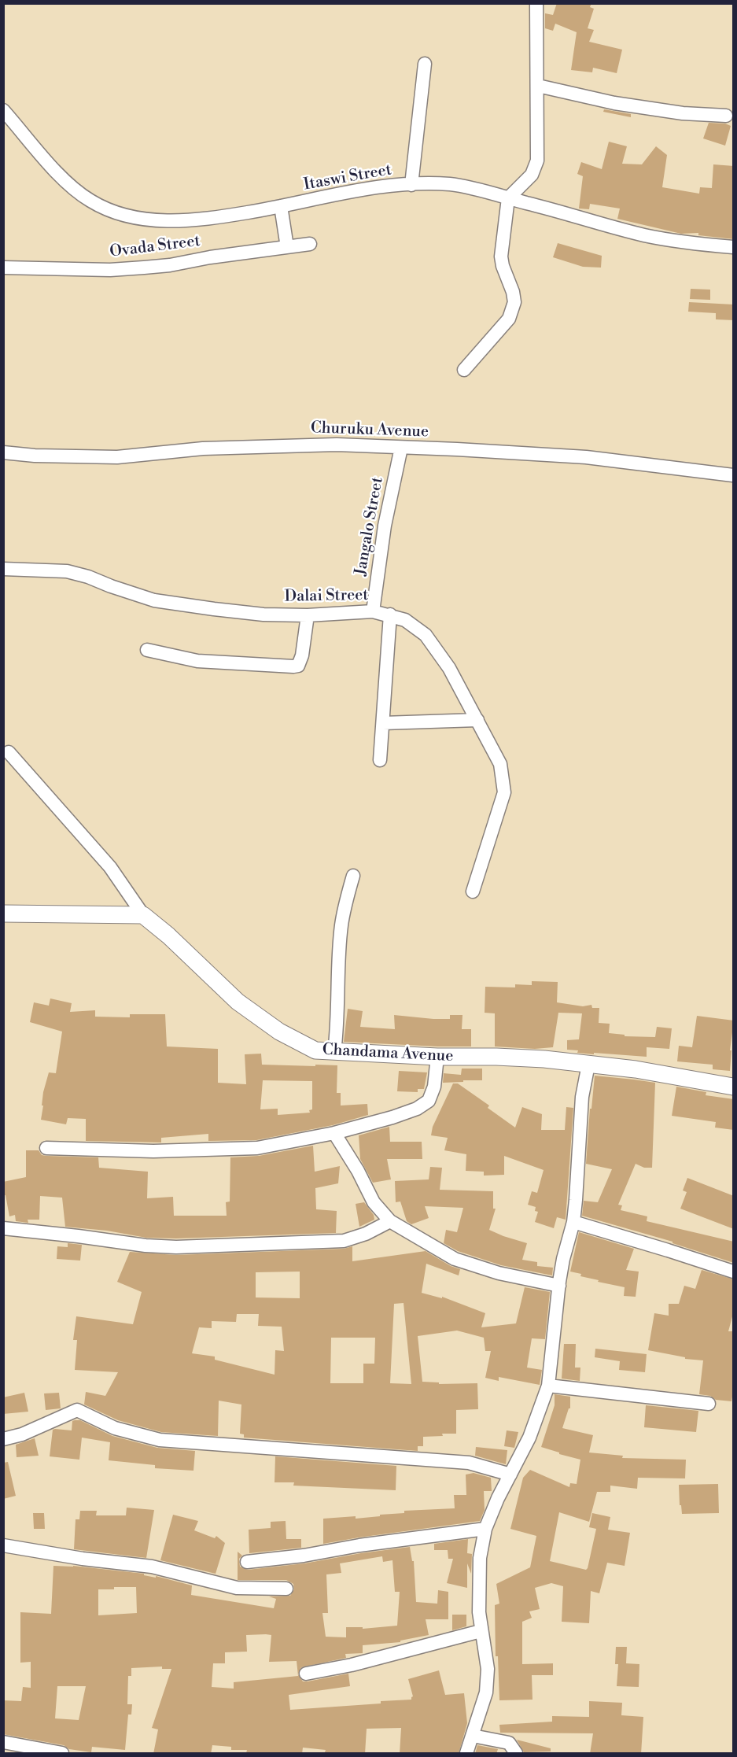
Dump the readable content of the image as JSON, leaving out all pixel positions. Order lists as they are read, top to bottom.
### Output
{
  "streets": {
    "street": [
      "Itaswi Street",
      "Ovada Street",
      "Churuku Avenue",
      "Jangalo Street",
      "Dalai Street",
      "Chandama Avenue"
    ]
  },
  "crossings": [
    ["Churuku Avenue", "Jangalo Street"],
    ["Jangalo Street", "Dalai Street"]
  ]
}
